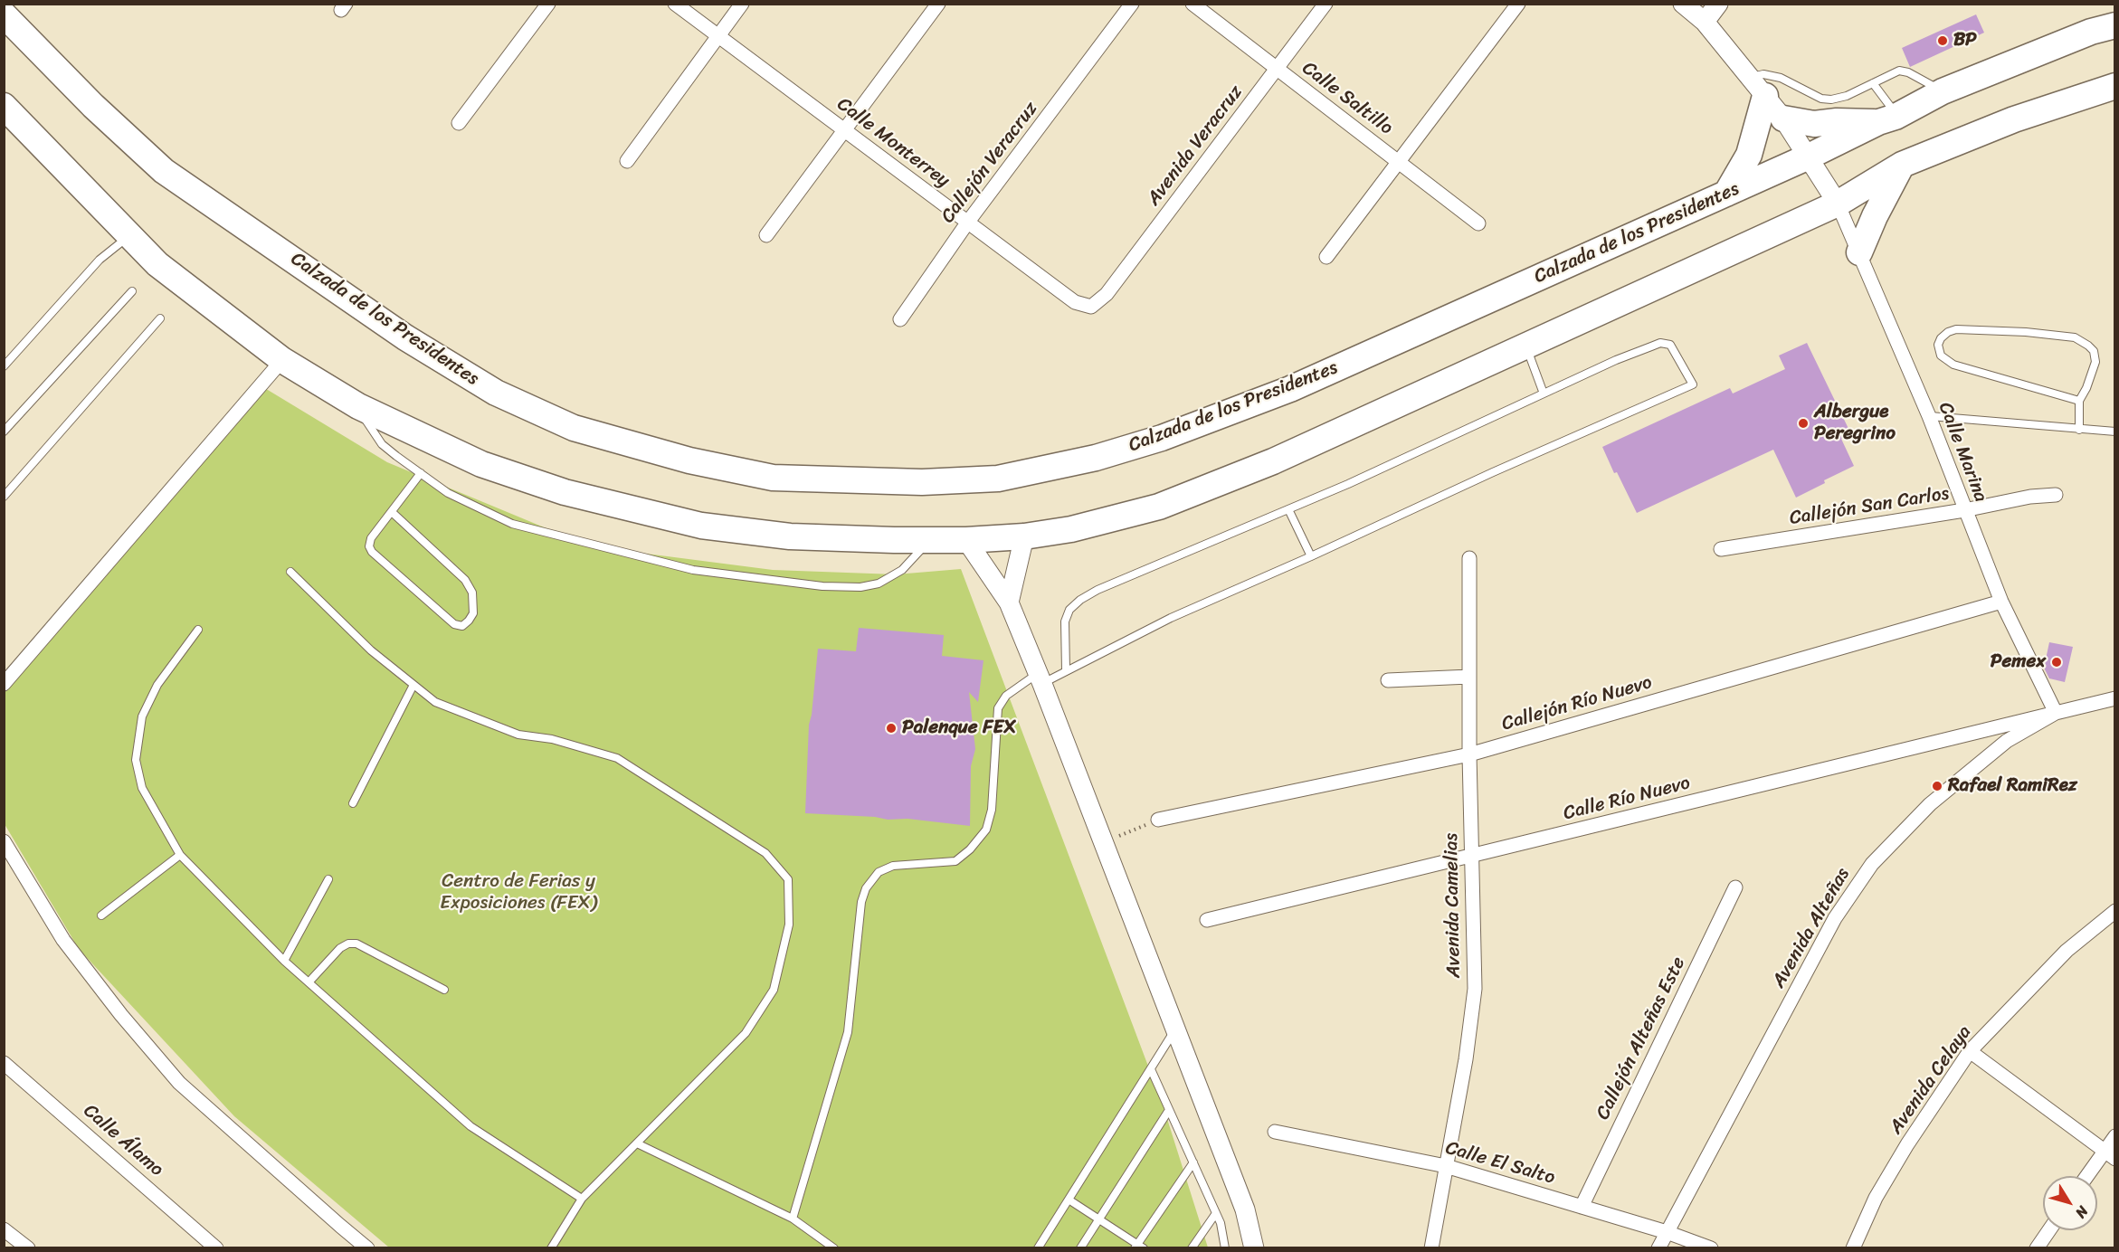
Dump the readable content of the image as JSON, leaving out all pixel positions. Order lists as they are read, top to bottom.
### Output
{
  "streets": {
    "highway": ["Calzada de los Presidentes"],
    "street": [
      "Calle Saltillo",
      "Calle Monterrey",
      "Avenida Veracruz",
      "Callejón Veracruz",
      "Calle Marina",
      "Callejón San Carlos",
      "Callejón Río Nuevo",
      "Calle Río Nuevo",
      "Avenida Camelias",
      "Avenida Alteñas",
      "Callejón Alteñas Este",
      "Avenida Celaya",
      "Calle Álamo",
      "Calle El Salto"
    ]
  },
  "crossings": [
    ["Calle Saltillo", "Avenida Veracruz"],
    ["Calle Monterrey", "Avenida Veracruz"],
    ["Calle Monterrey", "Callejón Veracruz"],
    ["Calle Marina", "Callejón San Carlos"],
    ["Calle Marina", "Callejón Río Nuevo"],
    ["Calle Marina", "Calle Río Nuevo"],
    ["Calle Marina", "Avenida Alteñas"],
    ["Callejón Río Nuevo", "Avenida Camelias"],
    ["Calle Río Nuevo", "Avenida Camelias"],
    ["Calle Río Nuevo", "Avenida Alteñas"],
    ["Avenida Camelias", "Calle El Salto"],
    ["Avenida Alteñas", "Calle El Salto"],
    ["Callejón Alteñas Este", "Calle El Salto"]
  ],
  "parks": ["Centro de Ferias y Exposiciones (FEX)"],
  "places": [
    "BP",
    "Albergue Peregrino",
    "Pemex",
    "Palenque FEX",
    "Rafael RamiRez"
  ],
  "north": "bottom right"
}
